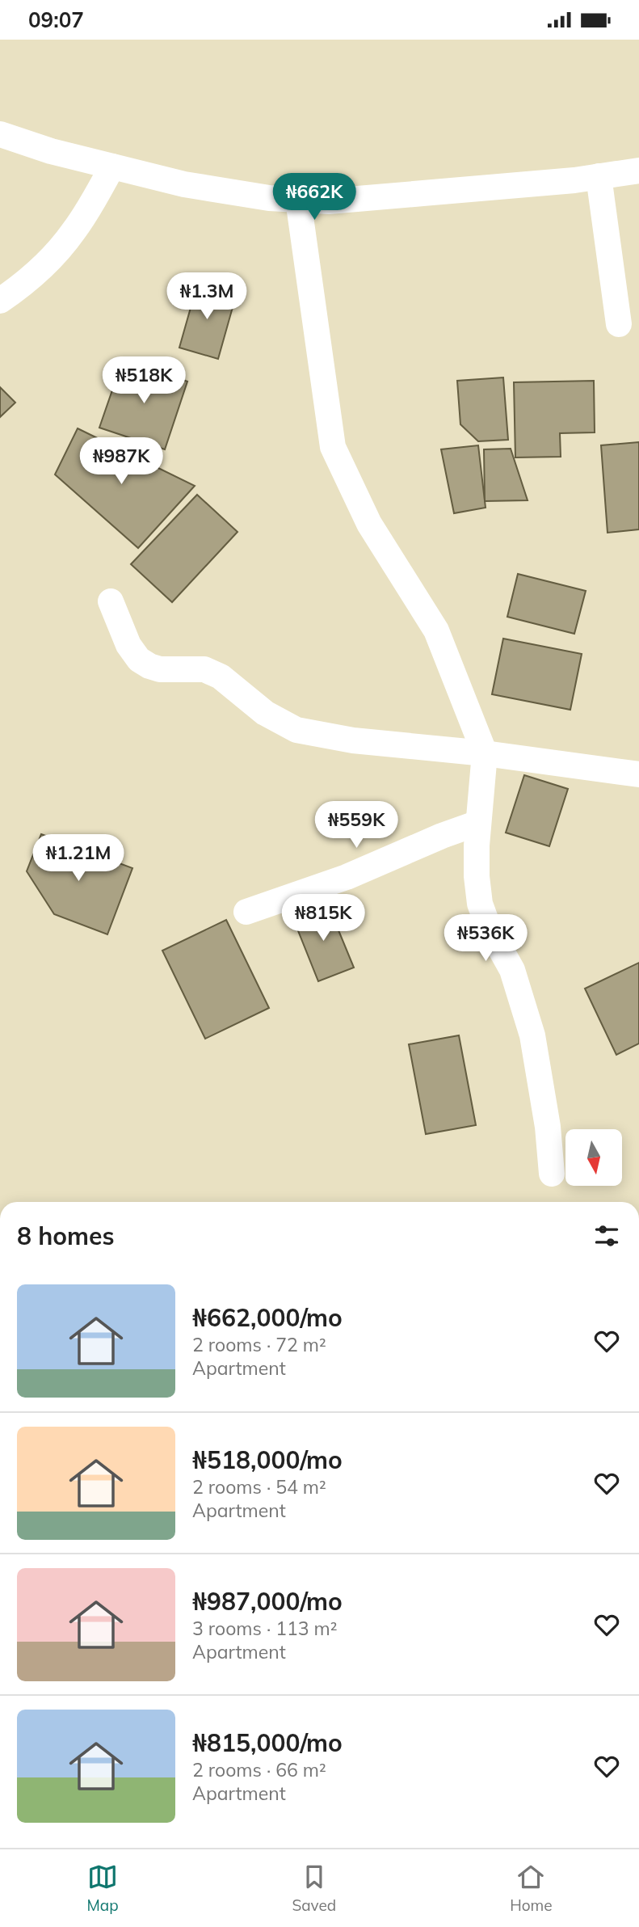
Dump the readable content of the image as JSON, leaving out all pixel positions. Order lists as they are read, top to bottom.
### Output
{
  "north": "bottom",
  "page": {
    "status": "09:07",
    "price": [
      "₦662K",
      "₦1.3M",
      "₦518K",
      "₦987K",
      "₦559K",
      "₦1.21M",
      "₦815K",
      "₦536K"
    ],
    "heading": "8 homes",
    "list": [
      {
        "name": "₦662,000/mo",
        "note": "2 rooms · 72 m² · Apartment"
      },
      {
        "name": "₦518,000/mo",
        "note": "2 rooms · 54 m² · Apartment"
      },
      {
        "name": "₦987,000/mo",
        "note": "3 rooms · 113 m² · Apartment"
      },
      {
        "name": "₦815,000/mo",
        "note": "2 rooms · 66 m² · Apartment"
      }
    ],
    "tabs": ["Map", "Saved", "Home"]
  }
}
